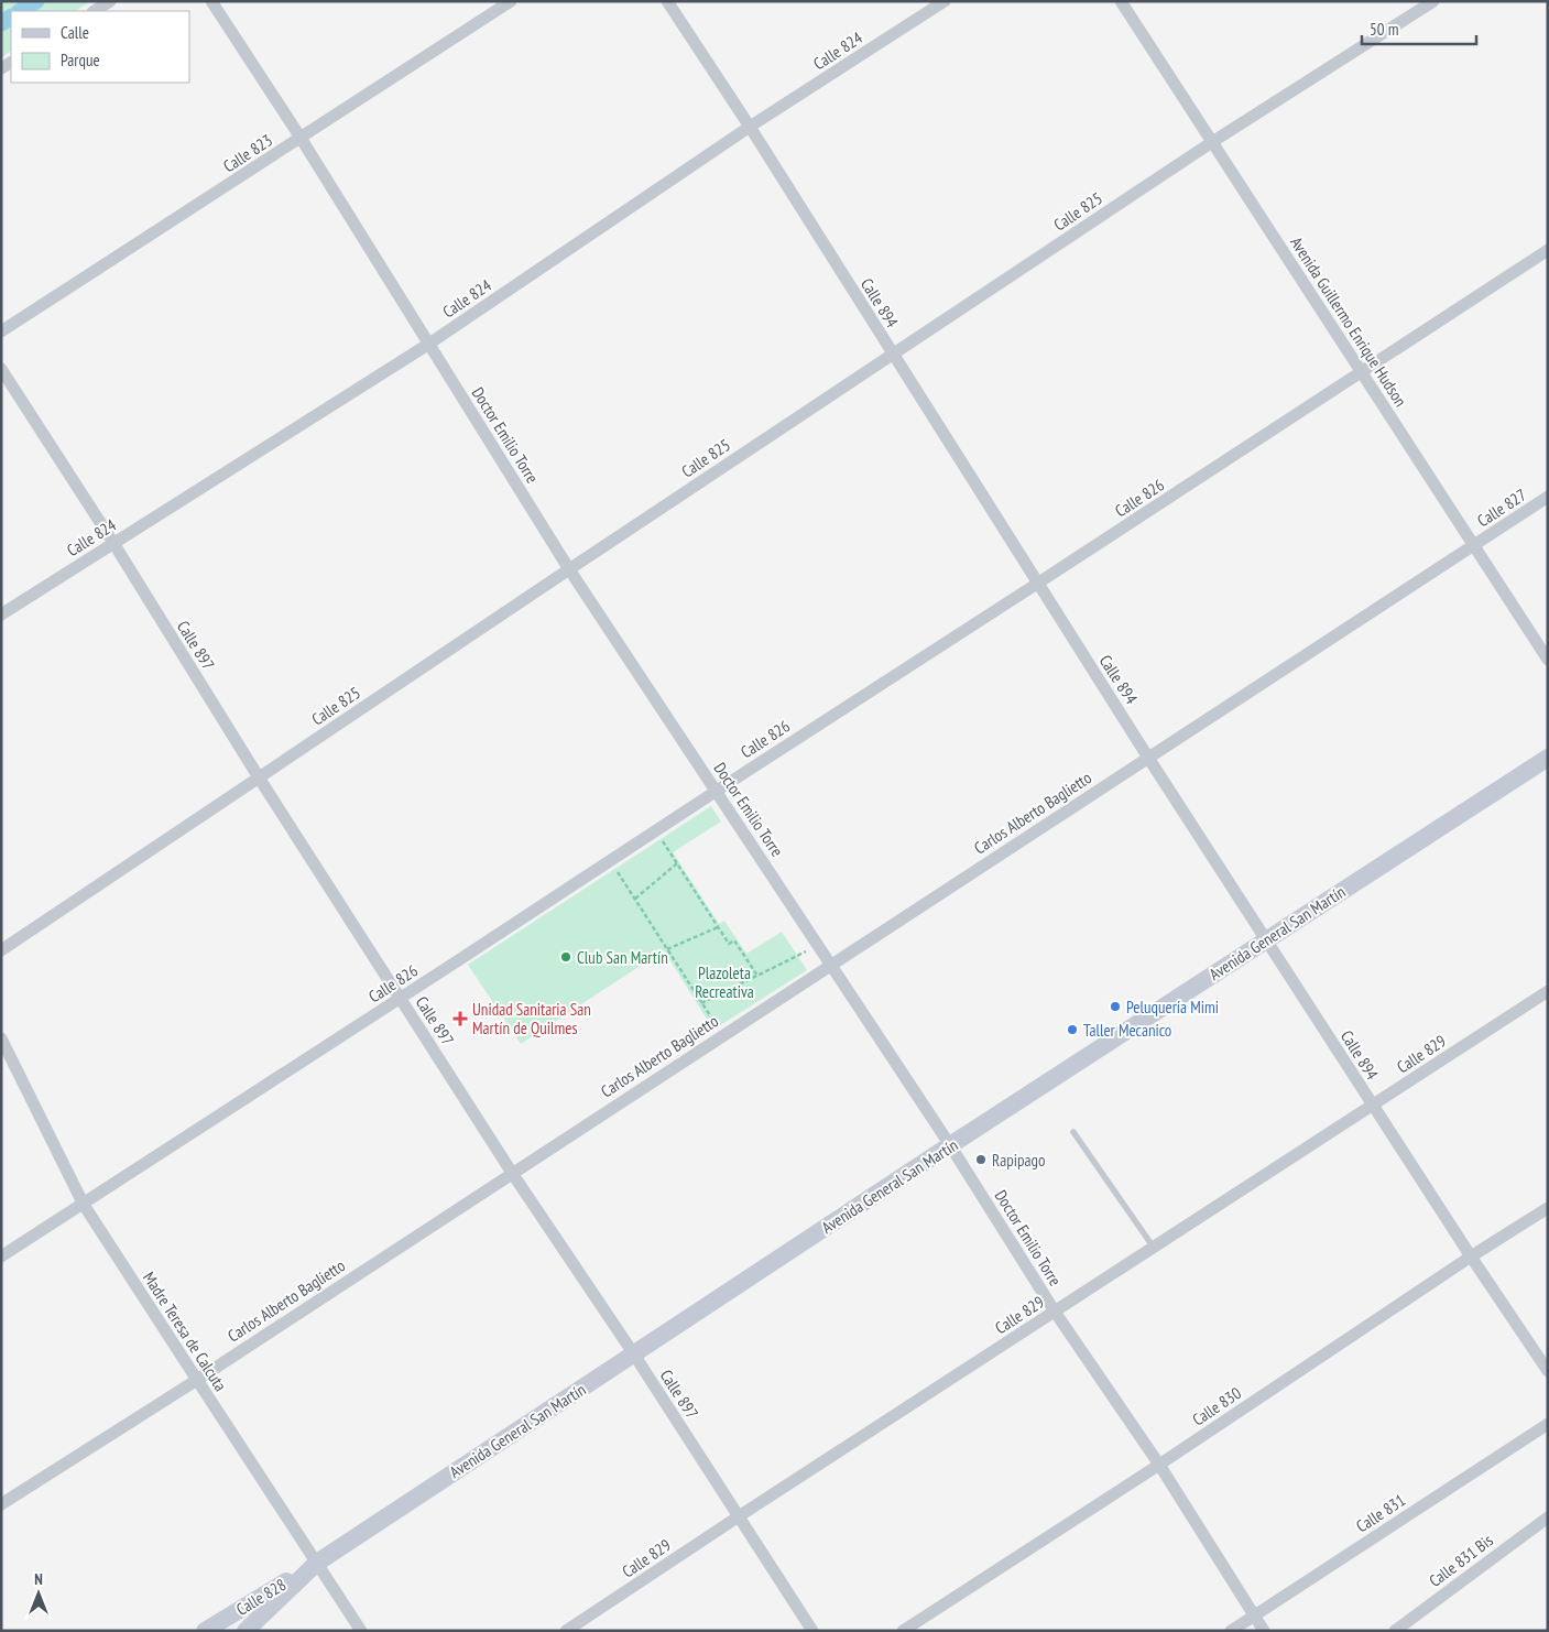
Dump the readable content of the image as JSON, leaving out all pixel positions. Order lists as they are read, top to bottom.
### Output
{
  "streets": {
    "main road": ["Avenida General San Martín", "Calle 828"],
    "street": [
      "Calle 824",
      "Calle 823",
      "Calle 825",
      "Calle 894",
      "Avenida Guillermo Enrique Hudson",
      "Doctor Emilio Torre",
      "Calle 826",
      "Calle 827",
      "Calle 897",
      "Carlos Alberto Baglietto",
      "Calle 829",
      "Madre Teresa de Calcuta",
      "Calle 830",
      "Calle 831",
      "Calle 831 Bis"
    ]
  },
  "crossings": [
    ["Calle 824", "Calle 894"],
    ["Calle 824", "Doctor Emilio Torre"],
    ["Calle 824", "Calle 897"],
    ["Calle 823", "Doctor Emilio Torre"],
    ["Calle 825", "Calle 894"],
    ["Calle 825", "Avenida Guillermo Enrique Hudson"],
    ["Calle 825", "Doctor Emilio Torre"],
    ["Calle 825", "Calle 897"],
    ["Calle 894", "Calle 826"],
    ["Calle 894", "Carlos Alberto Baglietto"],
    ["Calle 894", "Avenida General San Martín"],
    ["Calle 894", "Calle 829"],
    ["Calle 894", "Calle 830"],
    ["Avenida Guillermo Enrique Hudson", "Calle 826"],
    ["Avenida Guillermo Enrique Hudson", "Calle 827"],
    ["Avenida Guillermo Enrique Hudson", "Carlos Alberto Baglietto"],
    ["Doctor Emilio Torre", "Calle 826"],
    ["Doctor Emilio Torre", "Carlos Alberto Baglietto"],
    ["Doctor Emilio Torre", "Avenida General San Martín"],
    ["Doctor Emilio Torre", "Calle 829"],
    ["Doctor Emilio Torre", "Calle 830"],
    ["Doctor Emilio Torre", "Calle 831"],
    ["Calle 826", "Calle 897"],
    ["Calle 826", "Madre Teresa de Calcuta"],
    ["Calle 827", "Carlos Alberto Baglietto"],
    ["Calle 897", "Carlos Alberto Baglietto"],
    ["Calle 897", "Avenida General San Martín"],
    ["Calle 897", "Calle 829"],
    ["Carlos Alberto Baglietto", "Madre Teresa de Calcuta"],
    ["Avenida General San Martín", "Madre Teresa de Calcuta"],
    ["Avenida General San Martín", "Calle 828"],
    ["Madre Teresa de Calcuta", "Calle 828"]
  ],
  "parks": ["Plazoleta Recreativa"],
  "places": {
    "other": [
      "Club San Martín",
      "Peluquería Mimi",
      "Taller Mecanico",
      "Rapipago"
    ],
    "health": ["Unidad Sanitaria San Martín de Quilmes"]
  },
  "legend": ["Calle", "Parque"],
  "scale_bar": "50 m",
  "north": "top"
}
